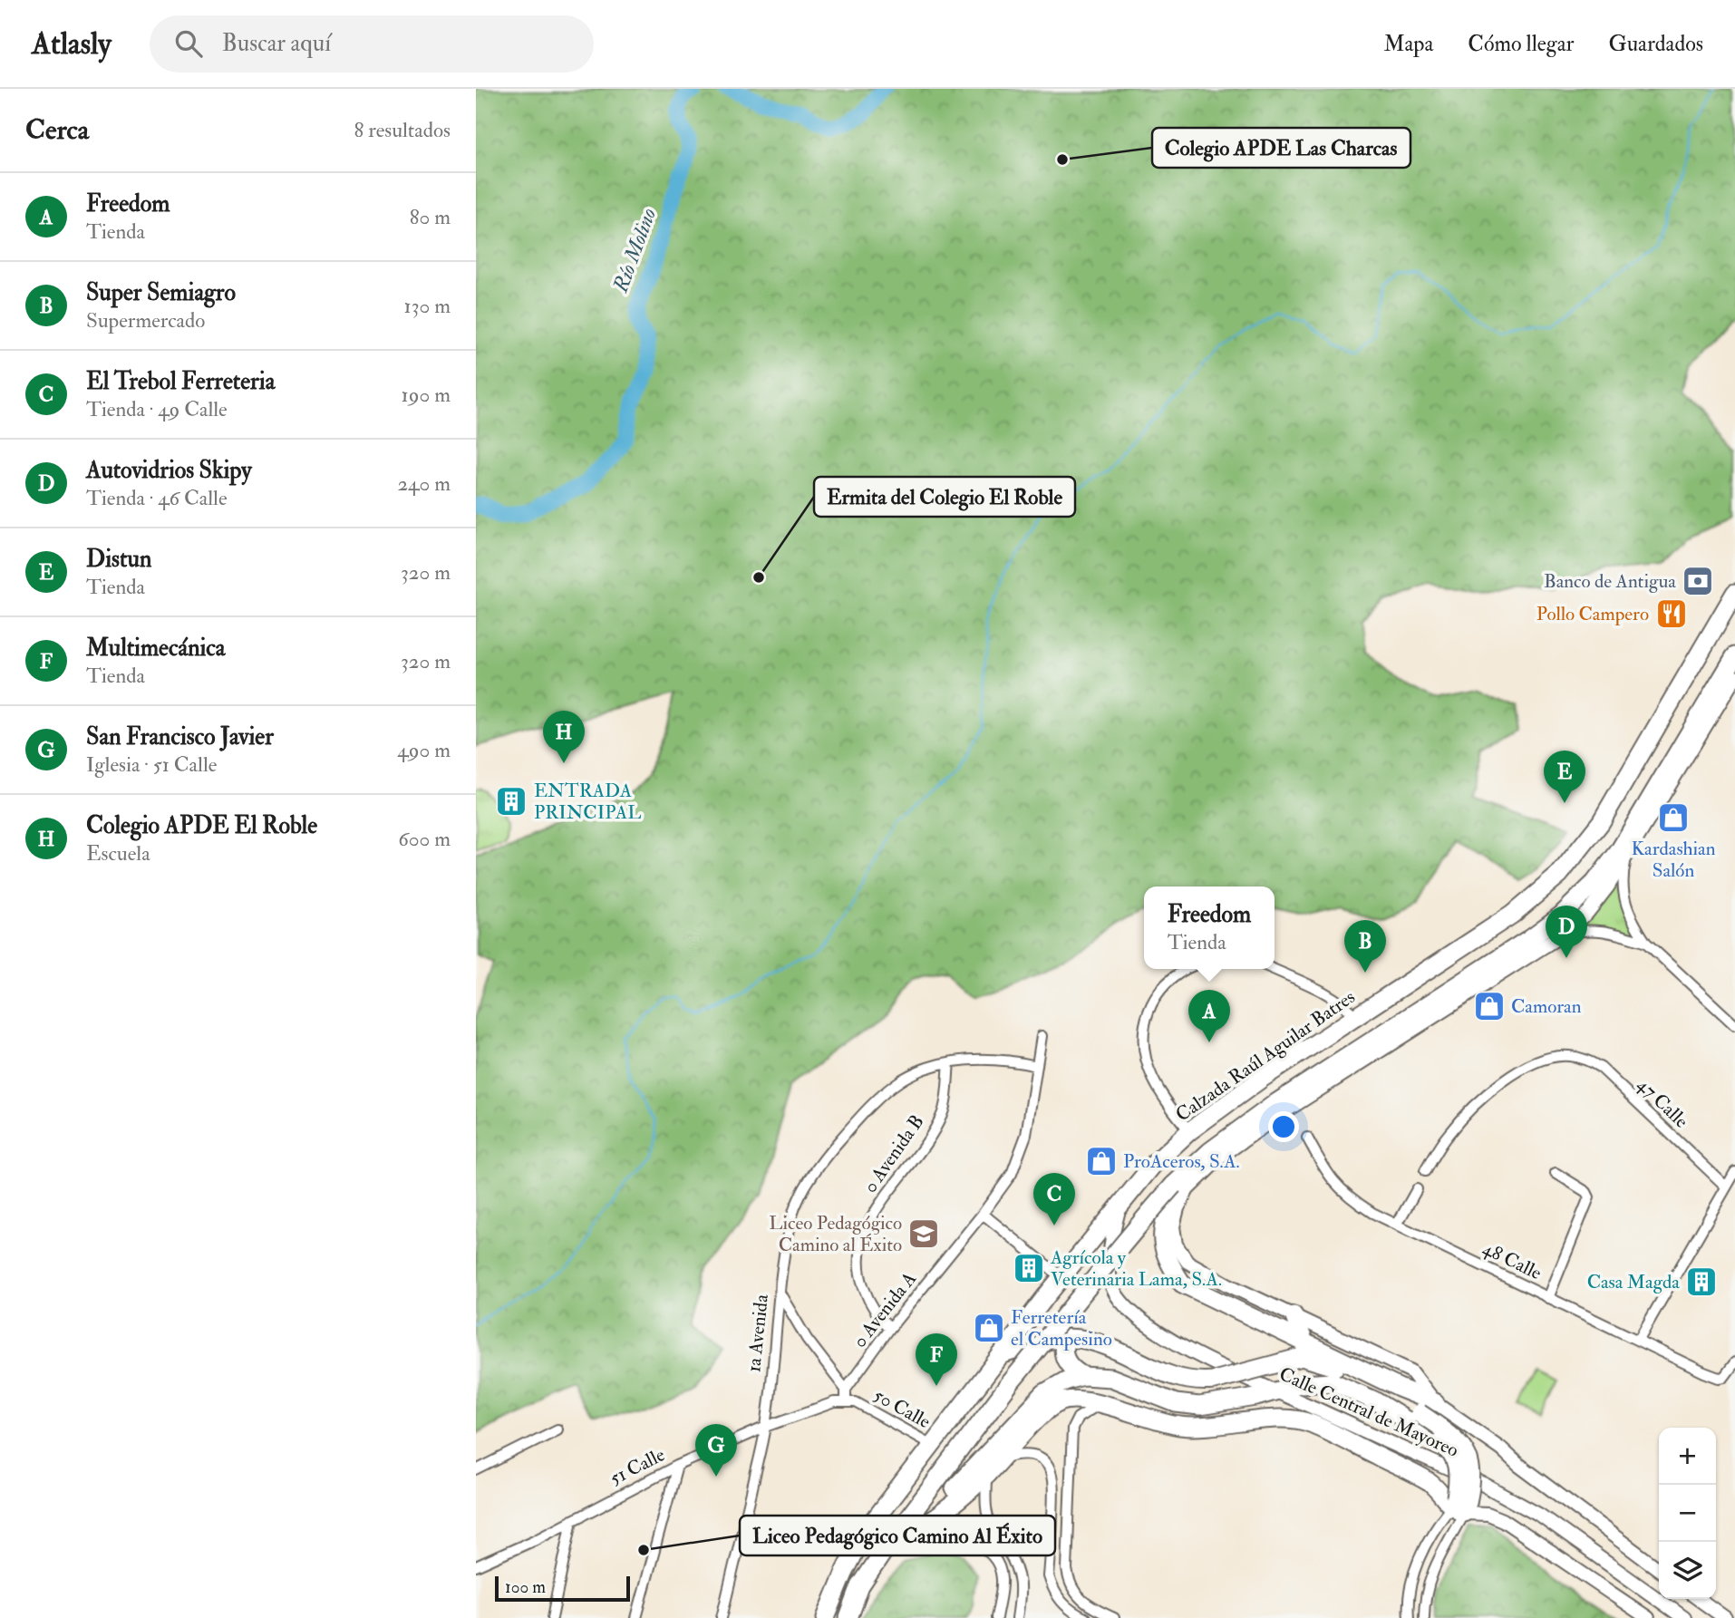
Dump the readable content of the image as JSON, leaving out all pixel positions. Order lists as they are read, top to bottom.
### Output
{
  "streets": {
    "highway": ["Calzada Raúl Aguilar Batres"],
    "main road": ["Calle Central de Mayoreo"],
    "street": [
      "47 Calle",
      "0 Avenida B",
      "48 Calle",
      "0 Avenida A",
      "1a Avenida",
      "50 Calle",
      "51 Calle"
    ]
  },
  "crossings": [
    ["Calzada Raúl Aguilar Batres", "50 Calle"],
    ["Calzada Raúl Aguilar Batres", "Calle Central de Mayoreo"],
    ["0 Avenida B", "0 Avenida A"],
    ["0 Avenida B", "1a Avenida"],
    ["0 Avenida A", "1a Avenida"],
    ["0 Avenida A", "50 Calle"],
    ["1a Avenida", "50 Calle"],
    ["1a Avenida", "51 Calle"],
    ["50 Calle", "51 Calle"]
  ],
  "water": ["Río Molino"],
  "places": {
    "other": ["Colegio APDE Las Charcas", "Ermita del Colegio El Roble", "Liceo Pedagógico Camino Al Éxito"],
    "bank": ["Banco de Antigua"],
    "restaurant": ["Pollo Campero"],
    "building": ["ENTRADA PRINCIPAL", "Agrícola y Veterinaria Lama, S.A.", "Casa Magda"],
    "shop": [
      "Kardashian Salón",
      "Camoran",
      "ProAceros, S.A.",
      "Ferretería el Campesino"
    ],
    "school or university": ["Liceo Pedagógico Camino al Éxito"]
  },
  "scale_bar": "100 m",
  "page": {
    "header": "Atlasly",
    "search": "Buscar aquí",
    "nav": ["Mapa", "Cómo llegar", "Guardados"],
    "heading": ["Cerca", "8 resultados"],
    "list": [
      {
        "mark": "A",
        "name": "Freedom",
        "note": "Tienda",
        "value": "80 m"
      },
      {
        "mark": "B",
        "name": "Super Semiagro",
        "note": "Supermercado",
        "value": "130 m"
      },
      {
        "mark": "C",
        "name": "El Trebol Ferreteria",
        "note": "Tienda · 49 Calle",
        "value": "190 m"
      },
      {
        "mark": "D",
        "name": "Autovidrios Skipy",
        "note": "Tienda · 46 Calle",
        "value": "240 m"
      },
      {
        "mark": "E",
        "name": "Distun",
        "note": "Tienda",
        "value": "320 m"
      },
      {
        "mark": "F",
        "name": "Multimecánica",
        "note": "Tienda",
        "value": "320 m"
      },
      {
        "mark": "G",
        "name": "San Francisco Javier",
        "note": "Iglesia · 51 Calle",
        "value": "490 m"
      },
      {
        "mark": "H",
        "name": "Colegio APDE El Roble",
        "note": "Escuela",
        "value": "600 m"
      }
    ],
    "pins": [
      "H",
      "E",
      "D",
      "B",
      "A",
      "C",
      "F",
      "G"
    ],
    "popup": ["Freedom", "Tienda"],
    "map_buttons": ["+", "−"],
    "scale": "100 m"
  }
}
